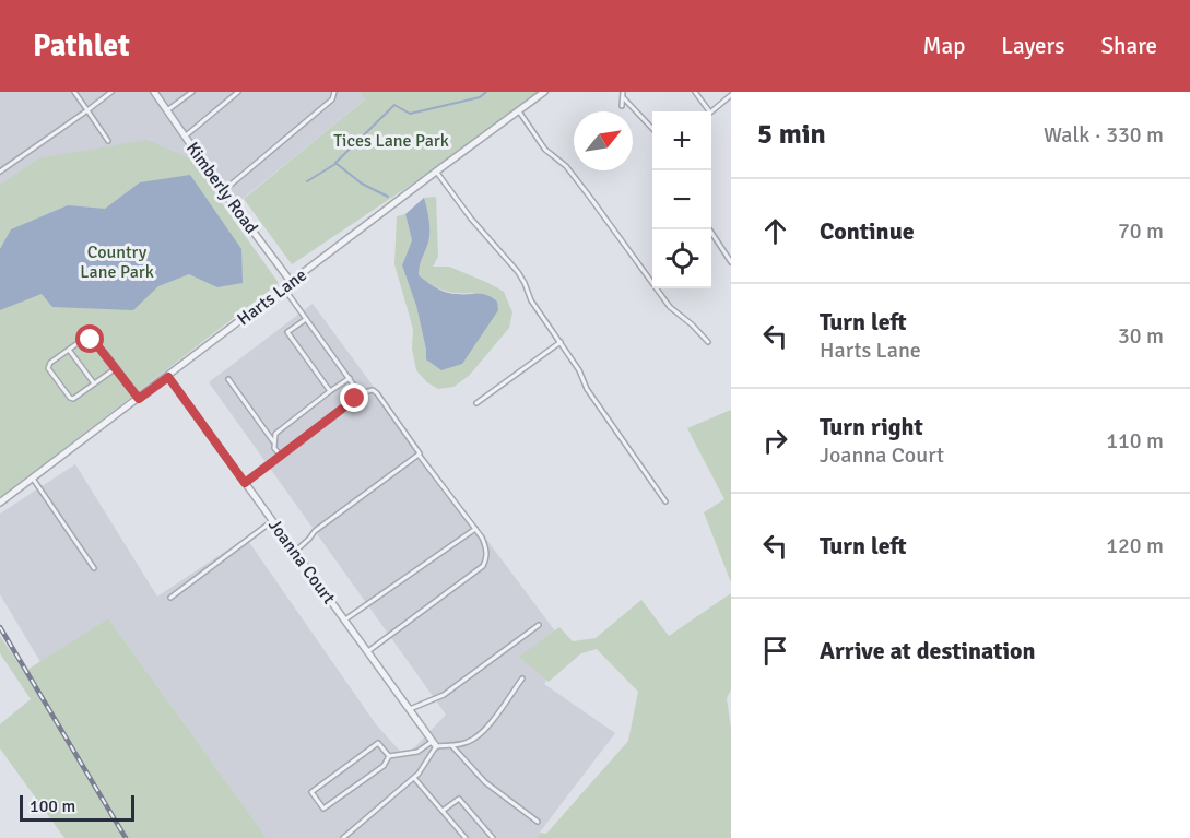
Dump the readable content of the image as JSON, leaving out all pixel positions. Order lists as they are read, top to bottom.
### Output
{
  "streets": {
    "street": ["Kimberly Road", "Harts Lane", "Joanna Court"]
  },
  "crossings": [
    ["Kimberly Road", "Harts Lane"],
    ["Harts Lane", "Joanna Court"]
  ],
  "parks": ["Tices Lane Park", "Country Lane Park"],
  "scale_bar": "100 m",
  "north": "top right",
  "page": {
    "header": "Pathlet",
    "nav": ["Map", "Layers", "Share"],
    "heading": ["5 min", "Walk · 330 m"],
    "map_buttons": ["+", "−"],
    "list": [
      ["Continue", "70 m"],
      ["Turn left", "Harts Lane", "30 m"],
      ["Turn right", "Joanna Court", "110 m"],
      ["Turn left", "120 m"],
      "Arrive at destination"
    ],
    "scale": "100 m"
  }
}
